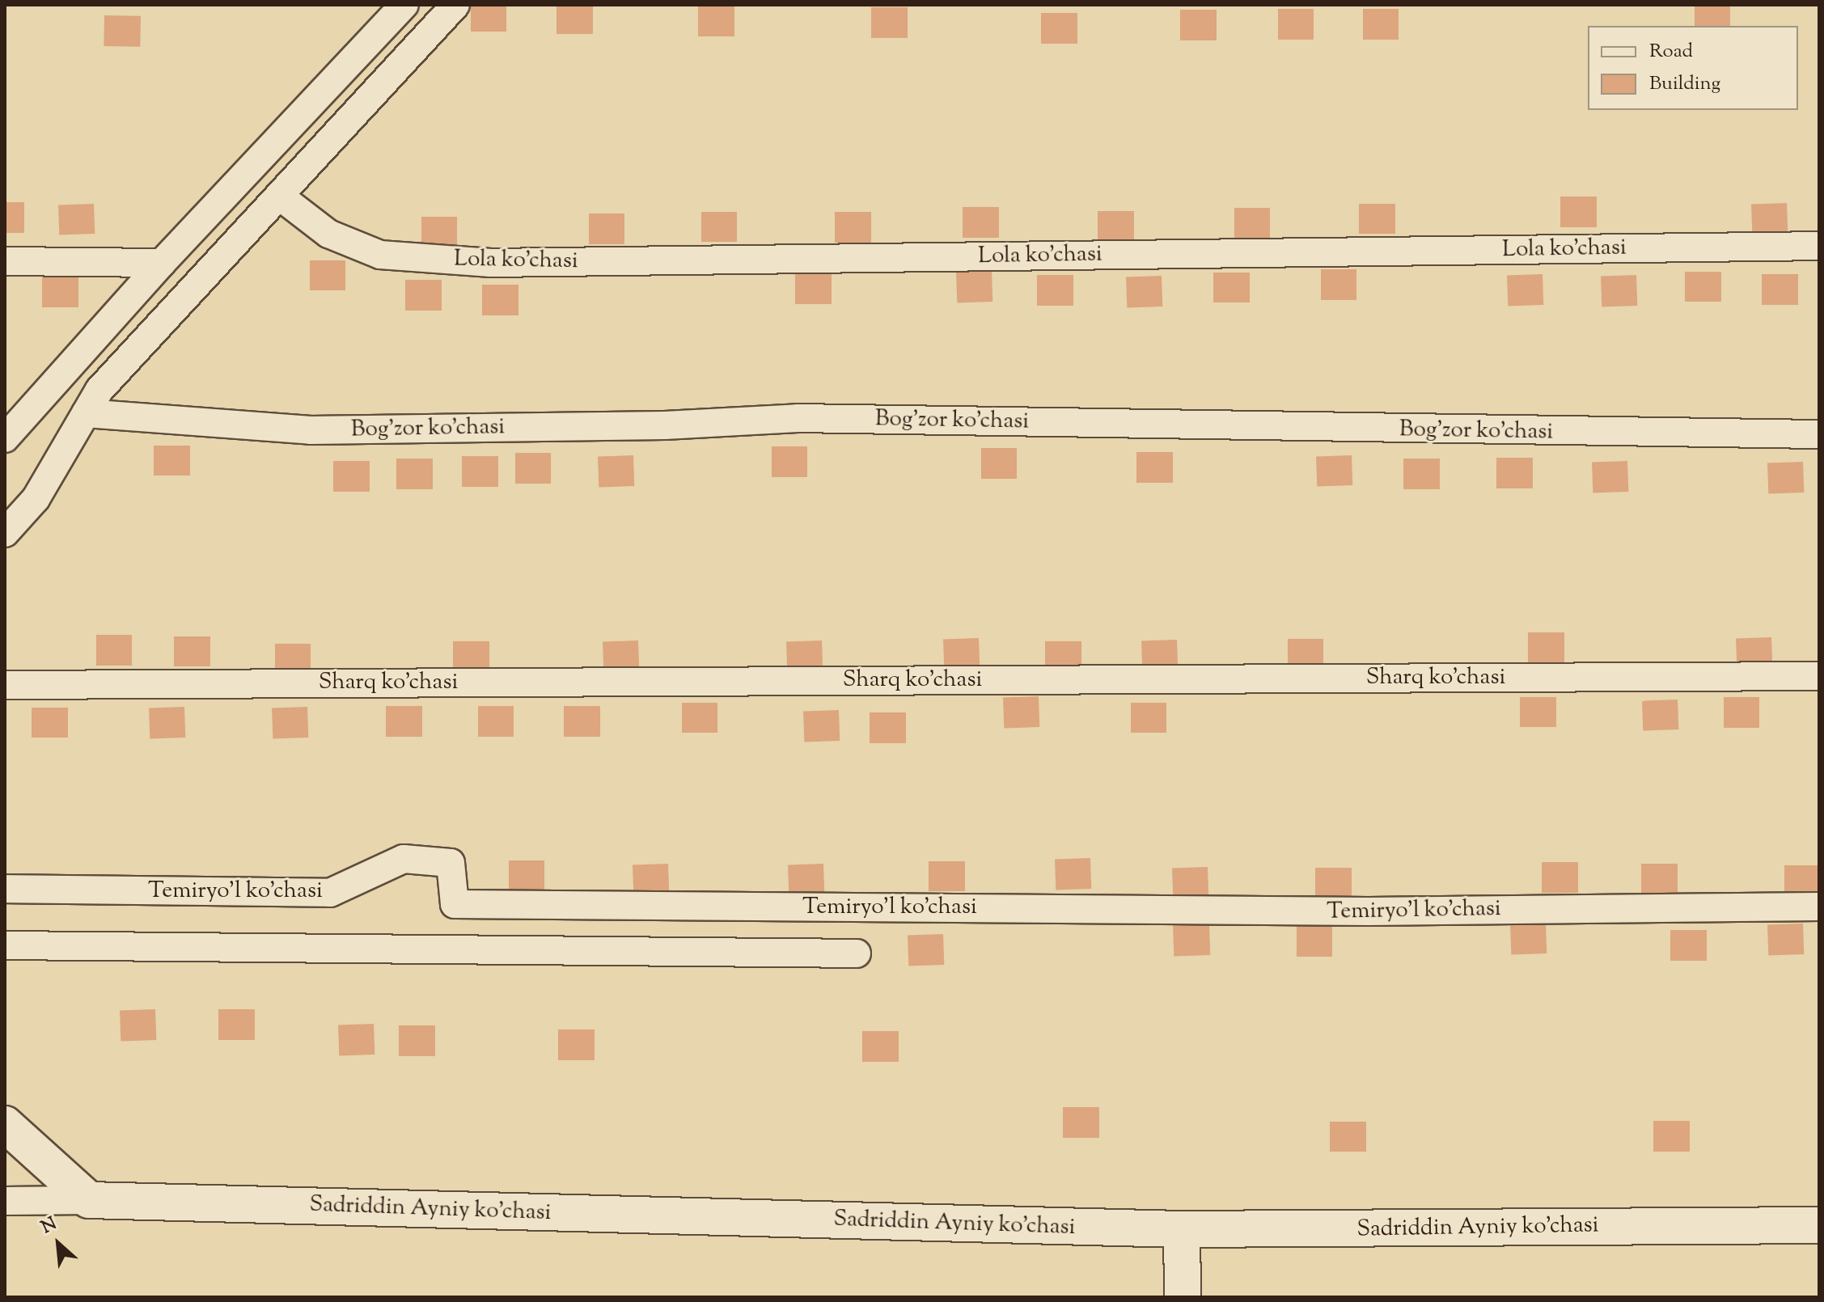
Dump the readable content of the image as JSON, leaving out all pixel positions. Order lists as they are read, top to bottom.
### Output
{
  "streets": {
    "street": [
      "Lola ko'chasi",
      "Bog'zor ko'chasi",
      "Sharq ko'chasi",
      "Temiryo'l ko'chasi",
      "Sadriddin Ayniy ko'chasi"
    ]
  },
  "legend": ["Road", "Building"],
  "north": "top left"
}
